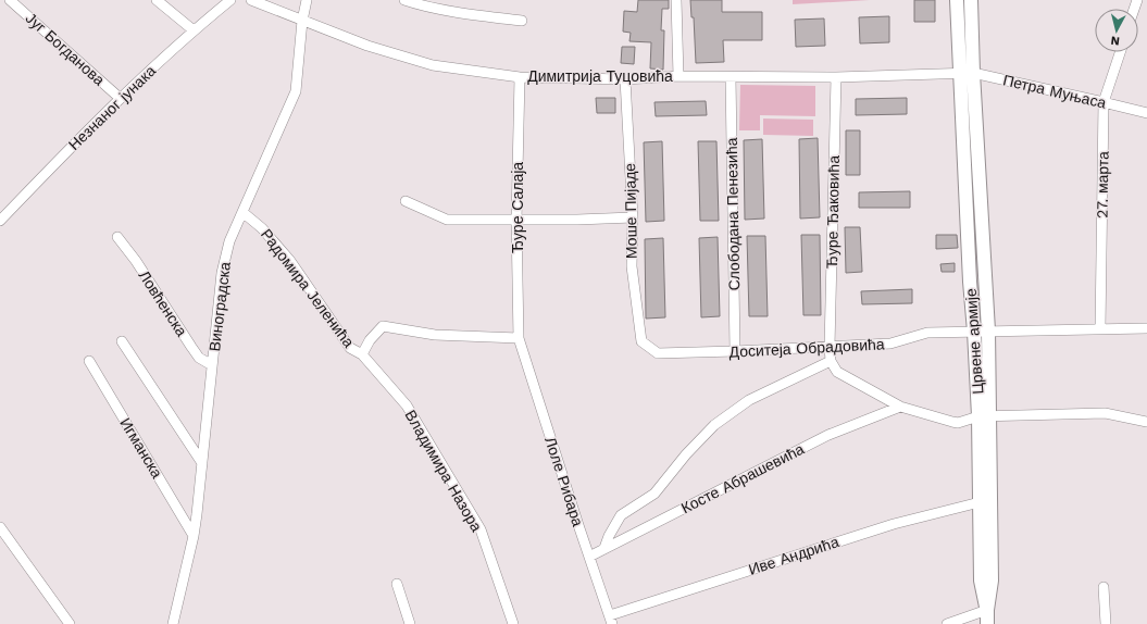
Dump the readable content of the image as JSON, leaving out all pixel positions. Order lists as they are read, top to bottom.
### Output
{
  "streets": {
    "main road": ["Црвене армије"],
    "street": [
      "Југ Богданова",
      "Димитрија Туцовића",
      "Петра Муњаса",
      "Незнаног јунака",
      "27. марта",
      "Ђуре Салаја",
      "Моше Пијаде",
      "Ђуре Ђаковића",
      "Слободана Пенезића",
      "Радомира Јеленића",
      "Ловћенска",
      "Виноградска",
      "Доситеја Обрадовића",
      "Игманска",
      "Владимира Назора",
      "Косте Абрашевића",
      "Лоле Рибара",
      "Иве Андрића"
    ]
  },
  "crossings": [
    ["Југ Богданова", "Незнаног јунака"],
    ["Димитрија Туцовића", "Петра Муњаса"],
    ["Димитрија Туцовића", "Ђуре Салаја"],
    ["Димитрија Туцовића", "Моше Пијаде"],
    ["Димитрија Туцовића", "Ђуре Ђаковића"],
    ["Димитрија Туцовића", "Слободана Пенезића"],
    ["Димитрија Туцовића", "Виноградска"],
    ["Димитрија Туцовића", "Црвене армије"],
    ["Петра Муњаса", "27. марта"],
    ["Петра Муњаса", "Црвене армије"],
    ["27. марта", "Доситеја Обрадовића"],
    ["Ђуре Салаја", "Радомира Јеленића"],
    ["Ђуре Салаја", "Лоле Рибара"],
    ["Моше Пијаде", "Доситеја Обрадовића"],
    ["Ђуре Ђаковића", "Доситеја Обрадовића"],
    ["Слободана Пенезића", "Доситеја Обрадовића"],
    ["Радомира Јеленића", "Виноградска"],
    ["Радомира Јеленића", "Владимира Назора"],
    ["Радомира Јеленића", "Лоле Рибара"],
    ["Ловћенска", "Виноградска"],
    ["Виноградска", "Игманска"],
    ["Црвене армије", "Доситеја Обрадовића"],
    ["Црвене армије", "Иве Андрића"],
    ["Доситеја Обрадовића", "Косте Абрашевића"],
    ["Косте Абрашевића", "Лоле Рибара"],
    ["Лоле Рибара", "Иве Андрића"]
  ],
  "north": "bottom"
}
